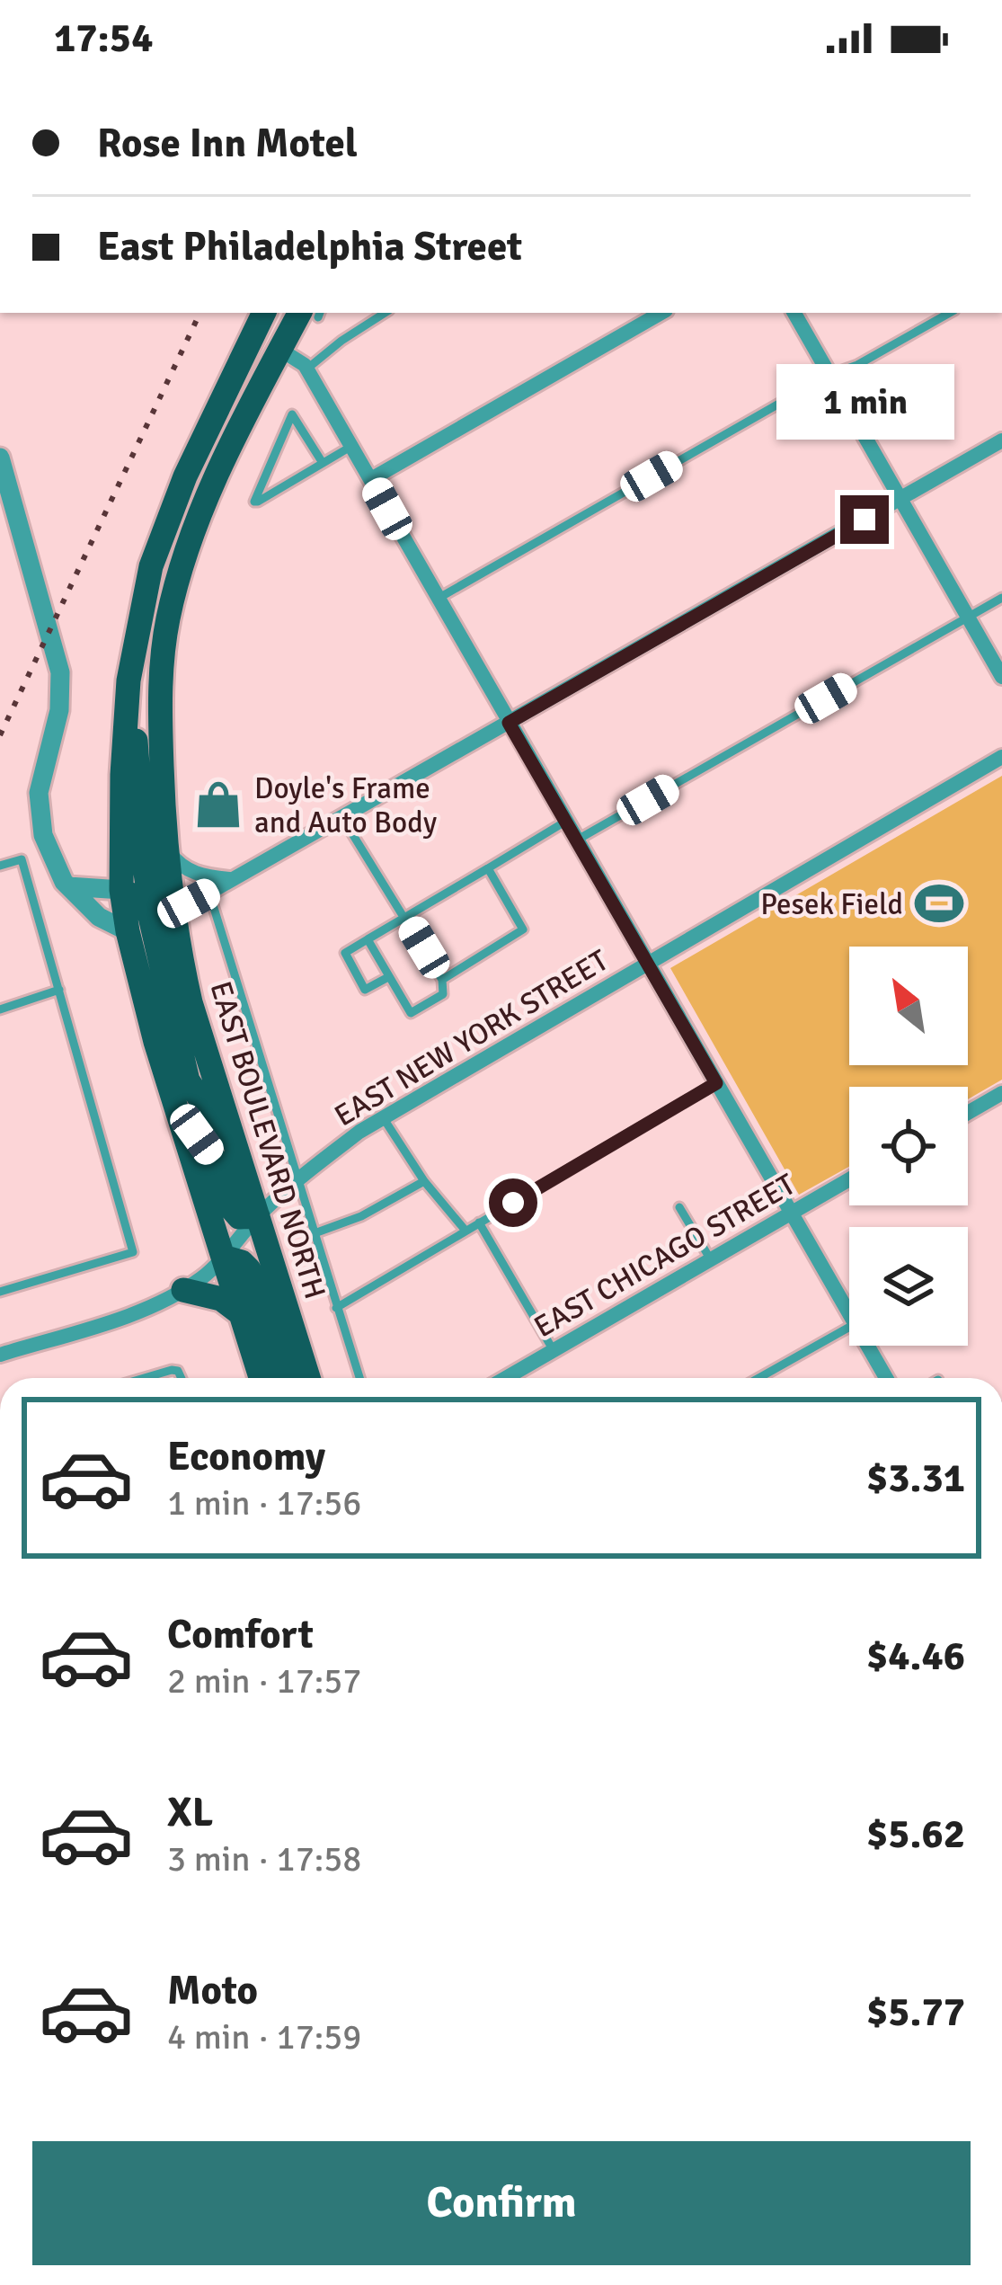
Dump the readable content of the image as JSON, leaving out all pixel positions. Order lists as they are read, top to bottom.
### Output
{
  "streets": {
    "main road": ["EAST BOULEVARD NORTH"],
    "street": ["EAST NEW YORK STREET", "EAST CHICAGO STREET"]
  },
  "crossings": [
    ["EAST NEW YORK STREET", "EAST BOULEVARD NORTH"]
  ],
  "places": {
    "shop": ["Doyle's Frame and Auto Body"],
    "sports": ["Pesek Field"]
  },
  "north": "top left",
  "page": {
    "status": "17:54",
    "banner": ["Rose Inn Motel", "East Philadelphia Street"],
    "bubble": "1 min",
    "list": [
      {
        "name": "Economy",
        "note": "1 min · 17:56",
        "value": "$3.31"
      },
      {
        "name": "Comfort",
        "note": "2 min · 17:57",
        "value": "$4.46"
      },
      {
        "name": "XL",
        "note": "3 min · 17:58",
        "value": "$5.62"
      },
      {
        "name": "Moto",
        "note": "4 min · 17:59",
        "value": "$5.77"
      }
    ],
    "buttons": "Confirm"
  }
}
